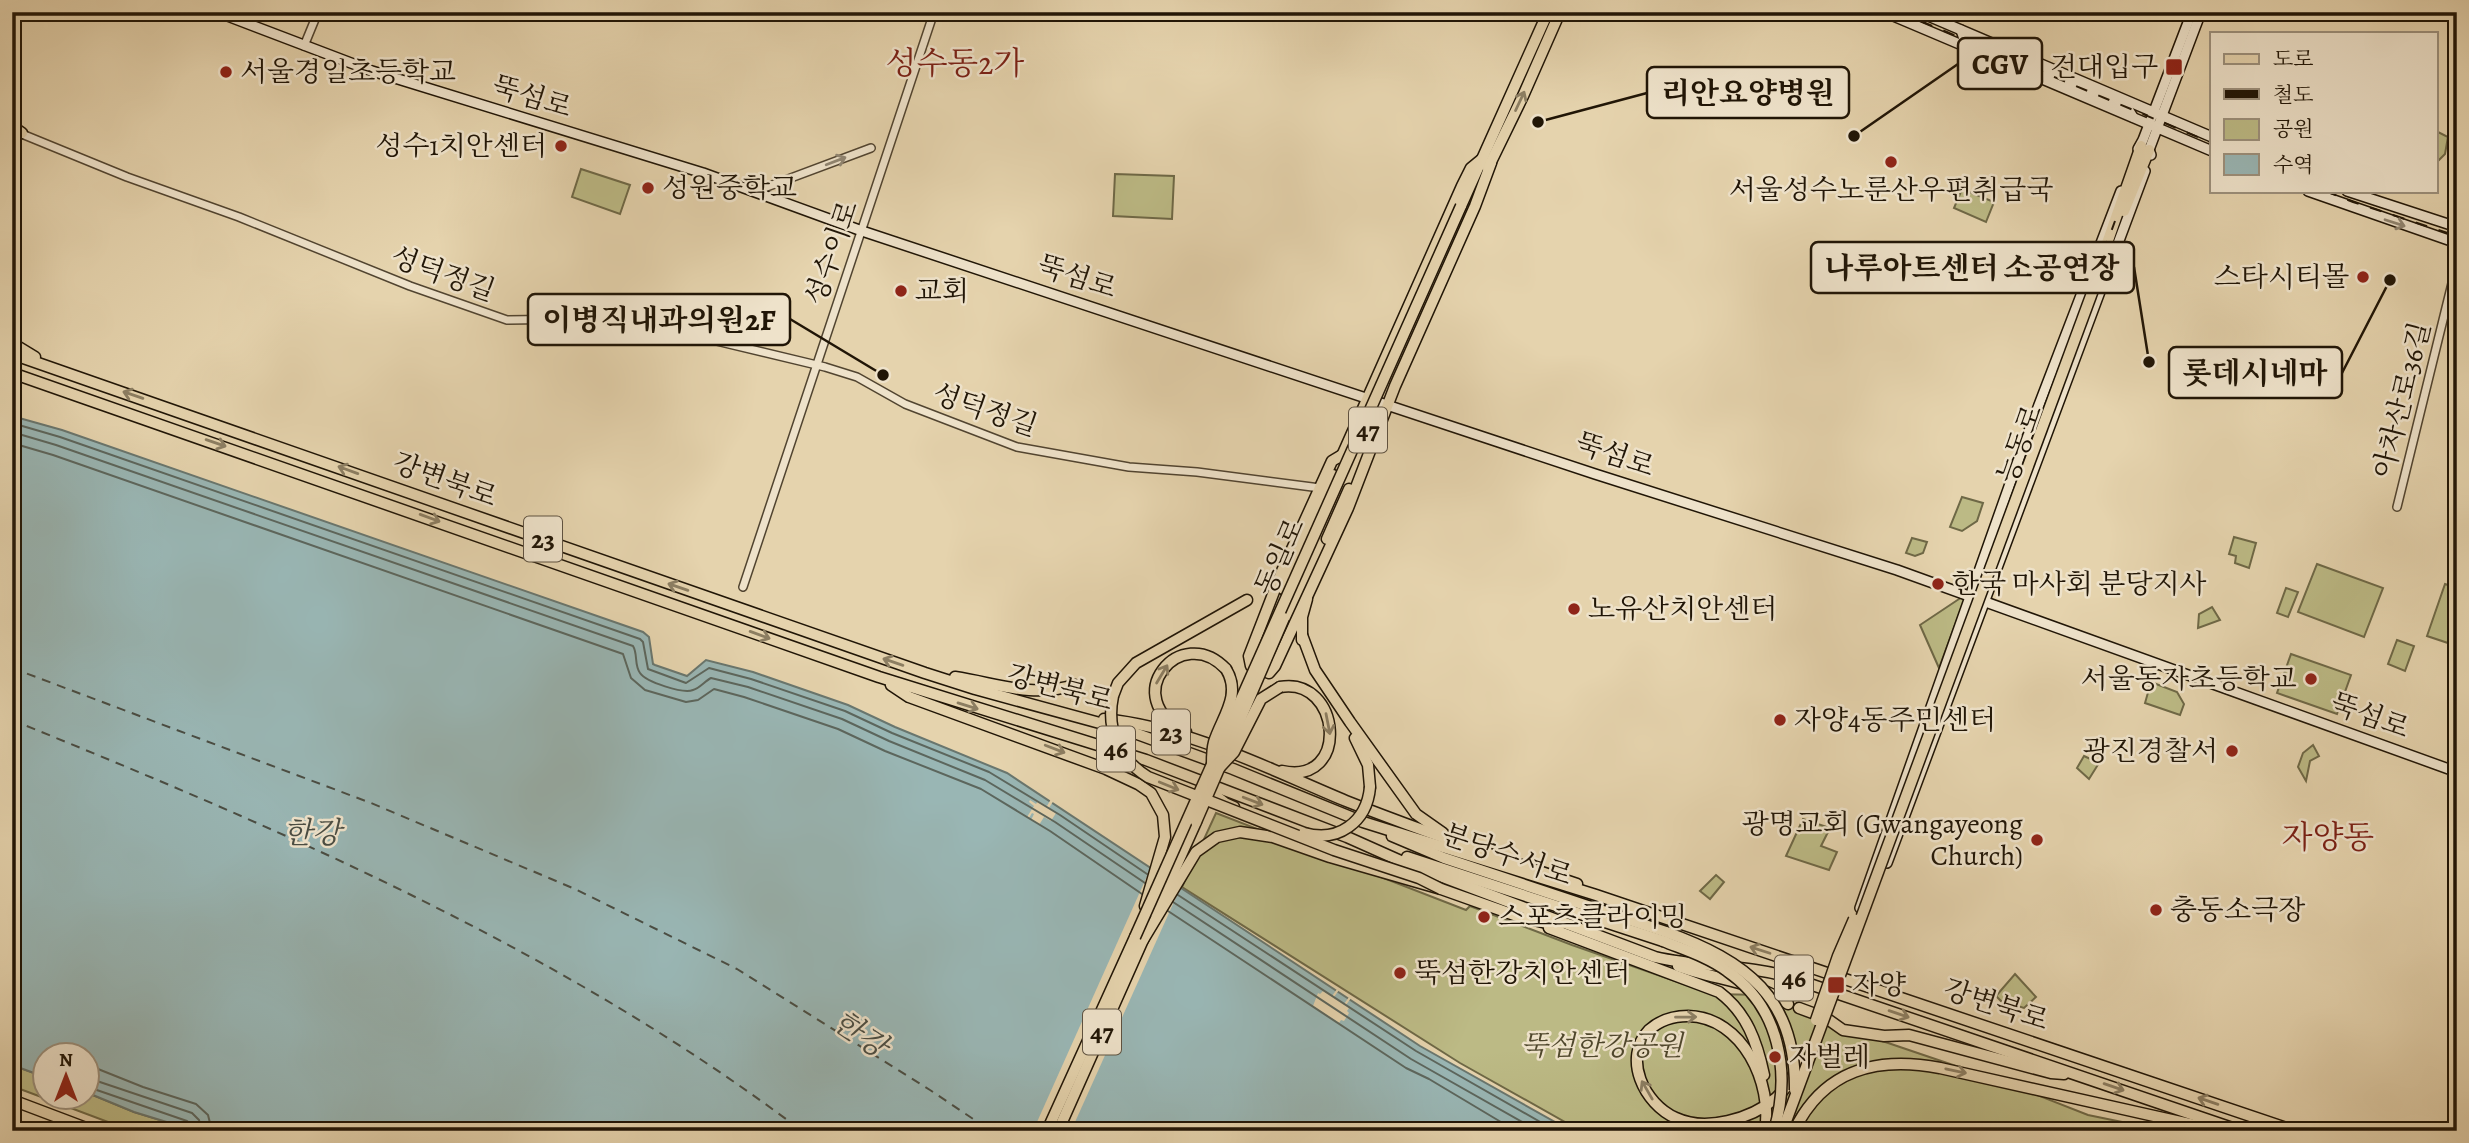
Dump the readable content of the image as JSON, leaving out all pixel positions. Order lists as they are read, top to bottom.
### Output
{
  "streets": {
    "main road": [
      "뚝섬로",
      "47",
      "능동로",
      "강변북로",
      "23",
      "동일로",
      "46",
      "분당수서로"
    ],
    "street": ["성수이로", "성덕정길", "아차산로36길"]
  },
  "crossings": [
    ["뚝섬로", "성수이로"],
    ["뚝섬로", "능동로"],
    ["뚝섬로", "동일로"],
    ["성수이로", "성덕정길"],
    ["47", "동일로"],
    ["강변북로", "23"],
    ["강변북로", "분당수서로"],
    ["23", "동일로"]
  ],
  "districts": ["성수동2가", "자양동"],
  "water": ["한강"],
  "parks": ["뚝섬한강공원"],
  "places": {
    "transit": ["건대입구", "자양"],
    "other": [
      "서울경일초등학교",
      "리안요양병원",
      "CGV",
      "성수1치안센터",
      "서울성수노룬산우편취급국",
      "성원중학교",
      "스타시티몰",
      "롯데시네마",
      "교회",
      "나루아트센터 소공연장",
      "이병직내과의원2F",
      "한국 마사회 분당지사",
      "노유산치안센터",
      "서울동자초등학교",
      "자양4동주민센터",
      "광진경찰서",
      "광명교회 (Gwangayeong Church)",
      "충동소극장",
      "스포츠클라이밍",
      "뚝섬한강치안센터",
      "자벌레"
    ]
  },
  "legend": [
    "도로",
    "철도",
    "공원",
    "수역"
  ],
  "north": "top"
}
